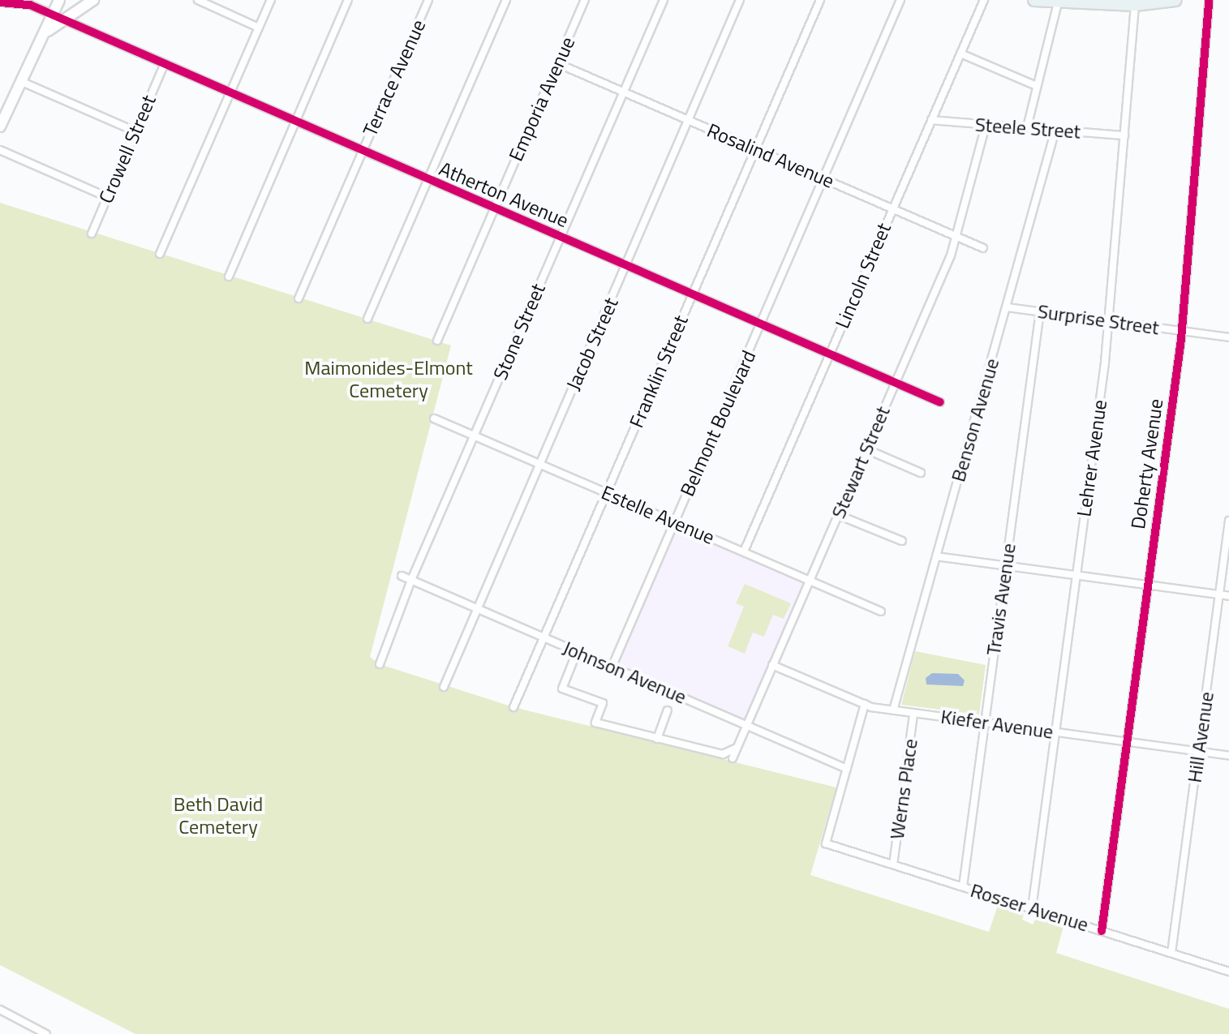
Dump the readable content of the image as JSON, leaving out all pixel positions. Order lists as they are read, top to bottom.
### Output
{
  "streets": {
    "street": [
      "Terrace Avenue",
      "Emporia Avenue",
      "Steele Street",
      "Crowell Street",
      "Rosalind Avenue",
      "Atherton Avenue",
      "Lincoln Street",
      "Surprise Street",
      "Stone Street",
      "Jacob Street",
      "Franklin Street",
      "Benson Avenue",
      "Belmont Boulevard",
      "Lehrer Avenue",
      "Stewart Street",
      "Doherty Avenue",
      "Estelle Avenue",
      "Travis Avenue",
      "Johnson Avenue",
      "Kiefer Avenue",
      "Hill Avenue",
      "Werns Place",
      "Rosser Avenue"
    ]
  },
  "crossings": [
    ["Terrace Avenue", "Atherton Avenue"],
    ["Emporia Avenue", "Rosalind Avenue"],
    ["Emporia Avenue", "Atherton Avenue"],
    ["Steele Street", "Lincoln Street"],
    ["Steele Street", "Benson Avenue"],
    ["Steele Street", "Lehrer Avenue"],
    ["Steele Street", "Stewart Street"],
    ["Crowell Street", "Atherton Avenue"],
    ["Rosalind Avenue", "Lincoln Street"],
    ["Rosalind Avenue", "Stone Street"],
    ["Rosalind Avenue", "Jacob Street"],
    ["Rosalind Avenue", "Franklin Street"],
    ["Rosalind Avenue", "Belmont Boulevard"],
    ["Rosalind Avenue", "Stewart Street"],
    ["Atherton Avenue", "Lincoln Street"],
    ["Atherton Avenue", "Stone Street"],
    ["Atherton Avenue", "Jacob Street"],
    ["Atherton Avenue", "Franklin Street"],
    ["Atherton Avenue", "Belmont Boulevard"],
    ["Atherton Avenue", "Stewart Street"],
    ["Lincoln Street", "Estelle Avenue"],
    ["Surprise Street", "Benson Avenue"],
    ["Surprise Street", "Lehrer Avenue"],
    ["Surprise Street", "Doherty Avenue"],
    ["Surprise Street", "Travis Avenue"],
    ["Stone Street", "Estelle Avenue"],
    ["Stone Street", "Johnson Avenue"],
    ["Jacob Street", "Estelle Avenue"],
    ["Jacob Street", "Johnson Avenue"],
    ["Franklin Street", "Estelle Avenue"],
    ["Franklin Street", "Johnson Avenue"],
    ["Benson Avenue", "Kiefer Avenue"],
    ["Belmont Boulevard", "Estelle Avenue"],
    ["Belmont Boulevard", "Johnson Avenue"],
    ["Lehrer Avenue", "Kiefer Avenue"],
    ["Lehrer Avenue", "Rosser Avenue"],
    ["Stewart Street", "Estelle Avenue"],
    ["Stewart Street", "Johnson Avenue"],
    ["Stewart Street", "Kiefer Avenue"],
    ["Doherty Avenue", "Kiefer Avenue"],
    ["Doherty Avenue", "Rosser Avenue"],
    ["Travis Avenue", "Kiefer Avenue"],
    ["Travis Avenue", "Rosser Avenue"],
    ["Johnson Avenue", "Rosser Avenue"],
    ["Kiefer Avenue", "Hill Avenue"],
    ["Kiefer Avenue", "Werns Place"],
    ["Hill Avenue", "Rosser Avenue"],
    ["Werns Place", "Rosser Avenue"]
  ],
  "parks": ["Maimonides-Elmont Cemetery", "Beth David Cemetery"]
}
